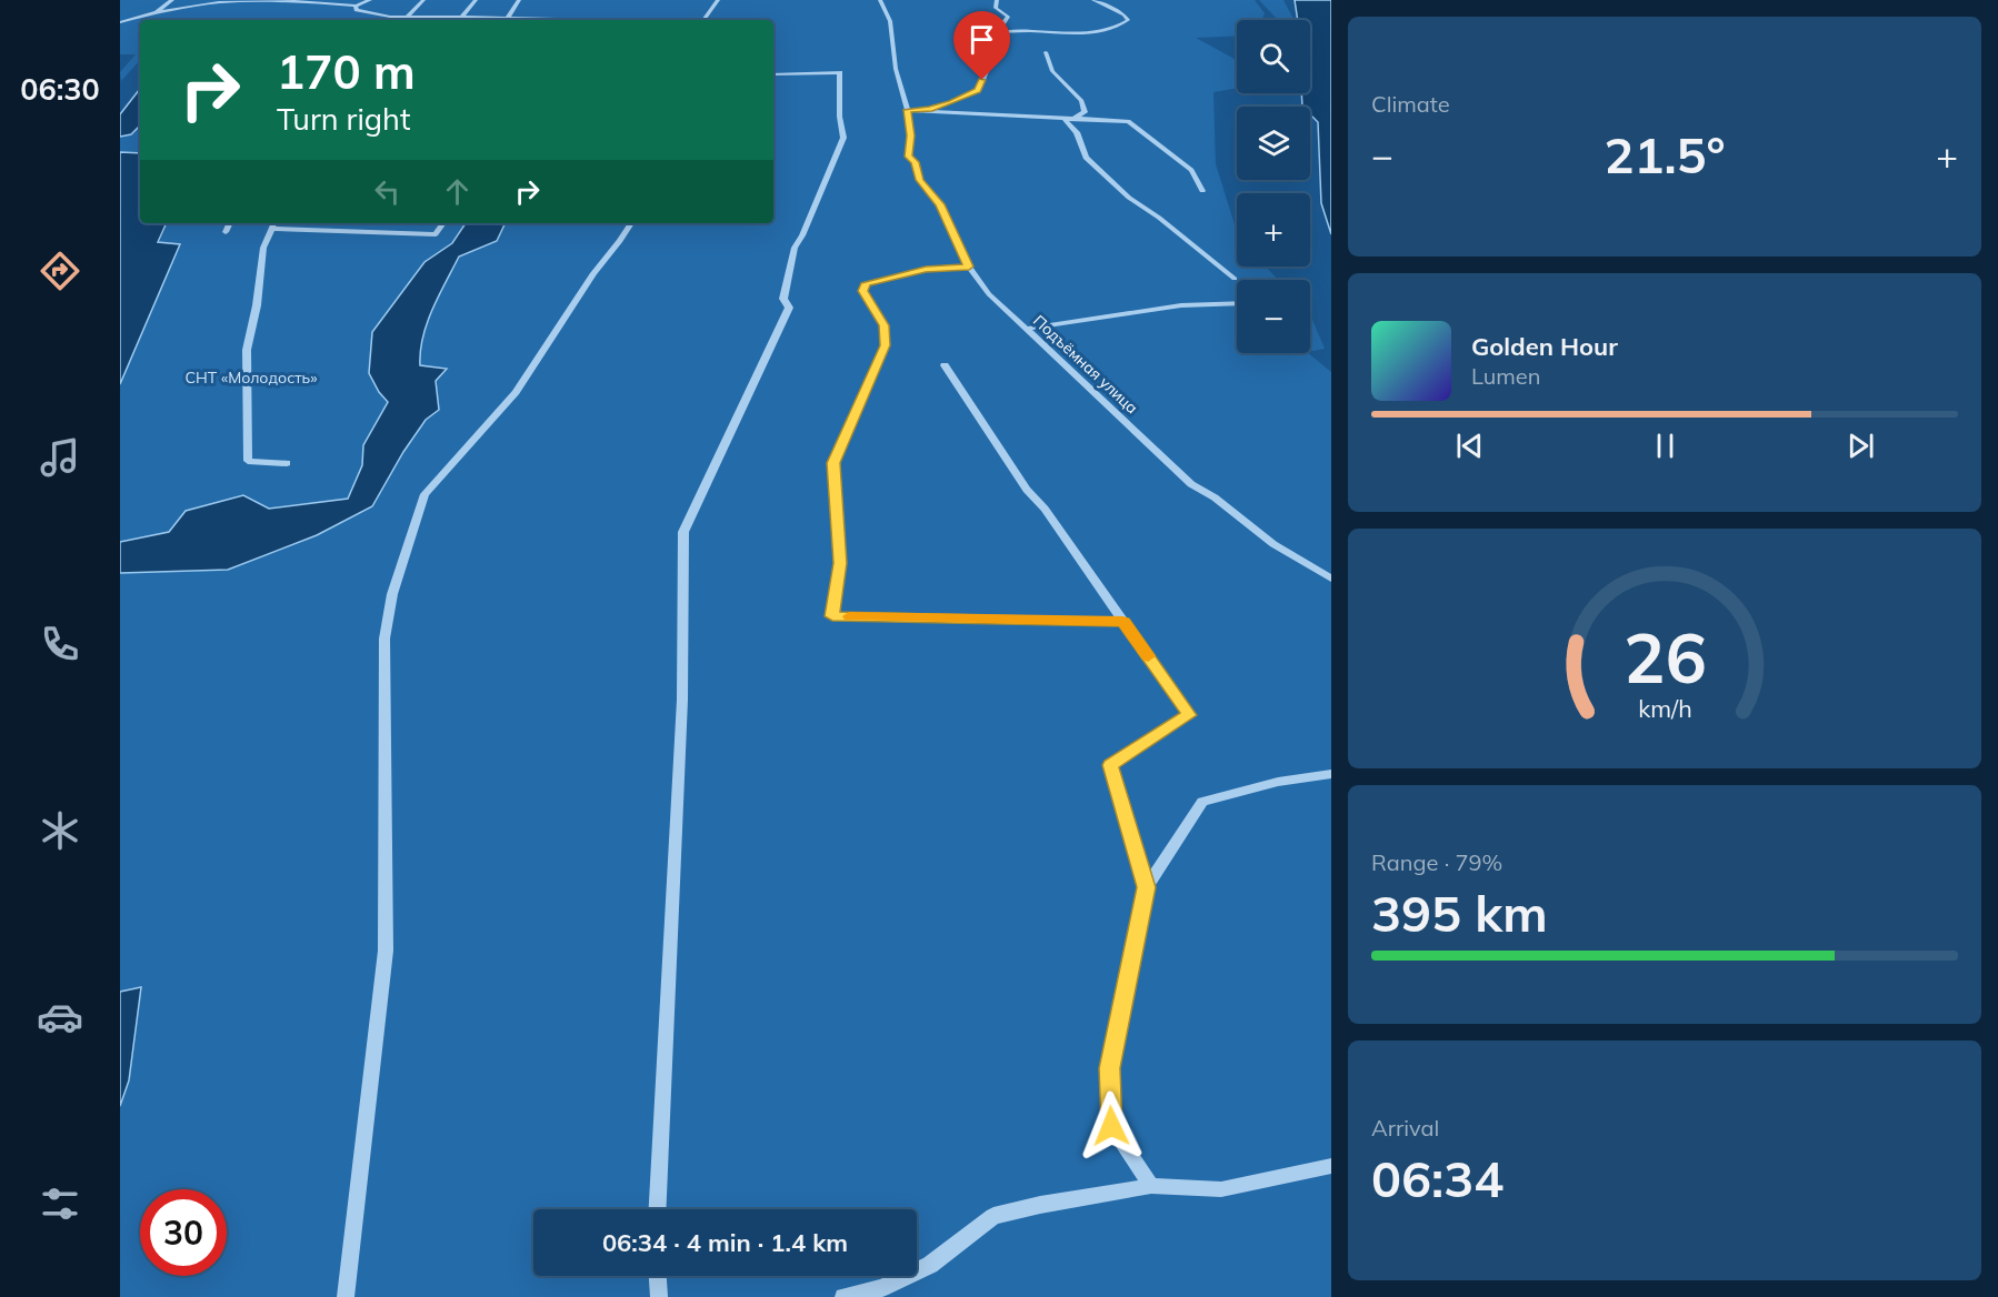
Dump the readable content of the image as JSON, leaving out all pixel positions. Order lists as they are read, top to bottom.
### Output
{
  "streets": {
    "street": ["Подъёмная улица"]
  },
  "parks": ["СНТ «Молодость»"],
  "page": {
    "tabs": "06:30",
    "tile": [
      "Climate",
      ["Range · 79%", "395 km"],
      ["Arrival", "06:34"]
    ],
    "map_buttons": ["+", "−"],
    "turn": ["170 m", "Turn right"],
    "heat": ["−", "21.5°", "+"],
    "song": ["Golden Hour", "Lumen"],
    "limit": "30",
    "trip": "06:34 · 4 min · 1.4 km",
    "gauge": ["26", "km/h"]
  }
}
